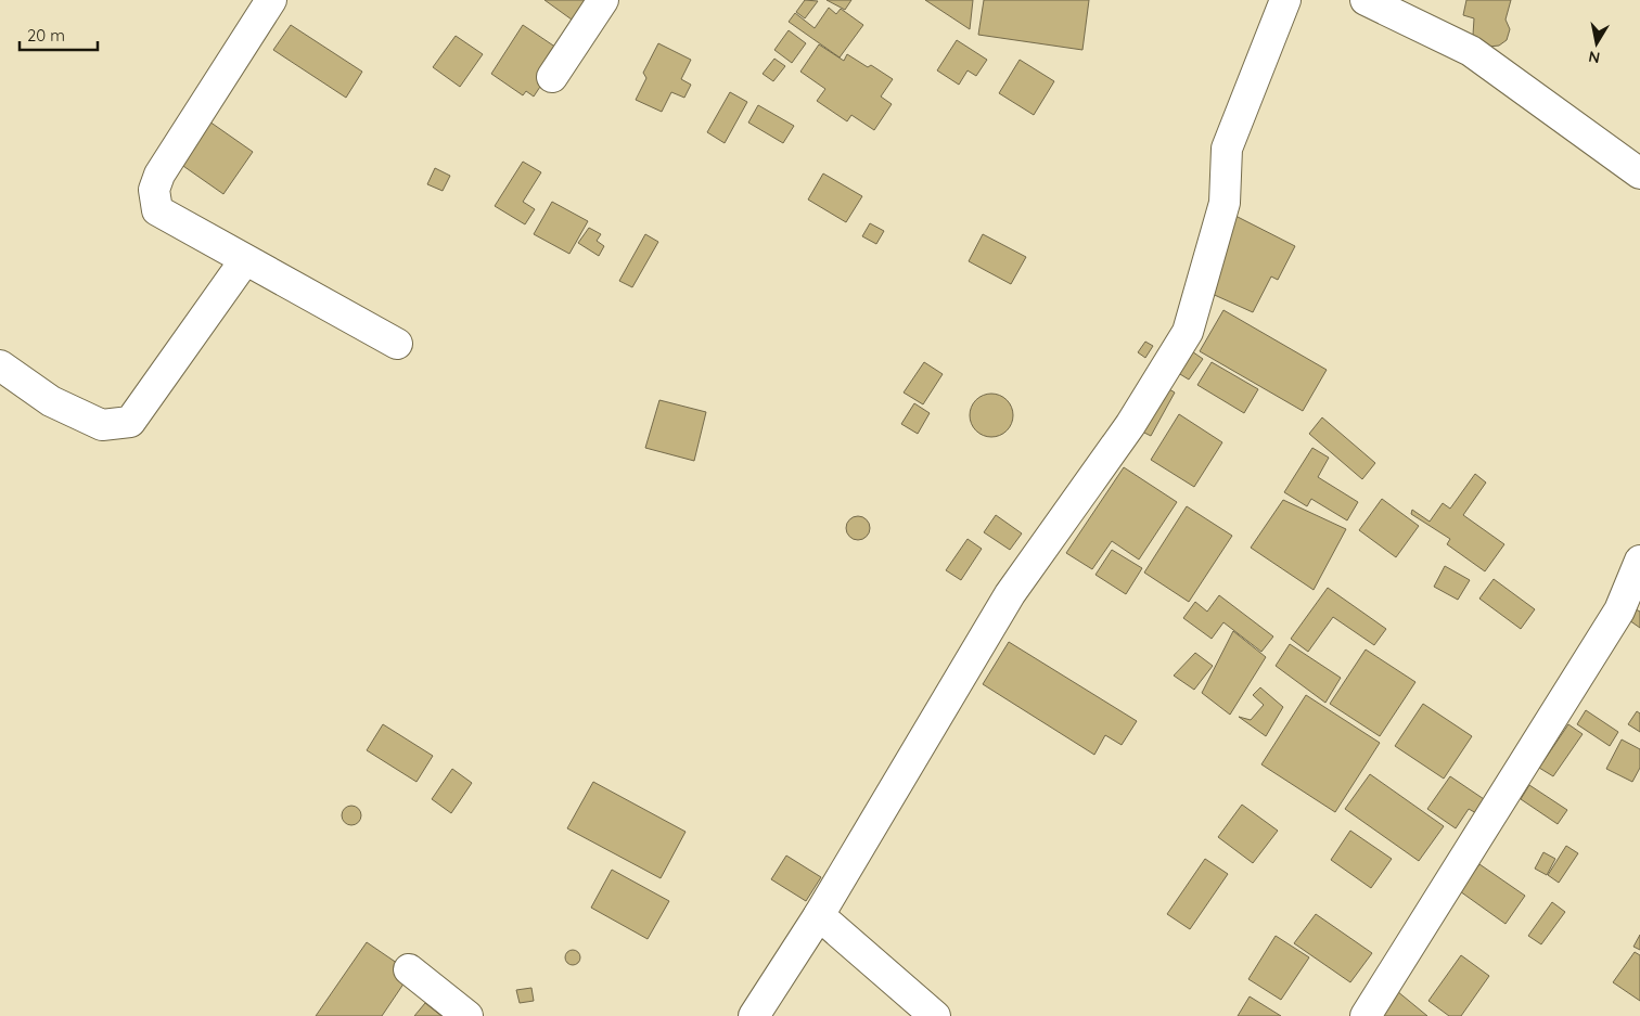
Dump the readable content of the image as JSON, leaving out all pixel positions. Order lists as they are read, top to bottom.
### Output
{
  "scale_bar": "20 m",
  "north": "bottom"
}
